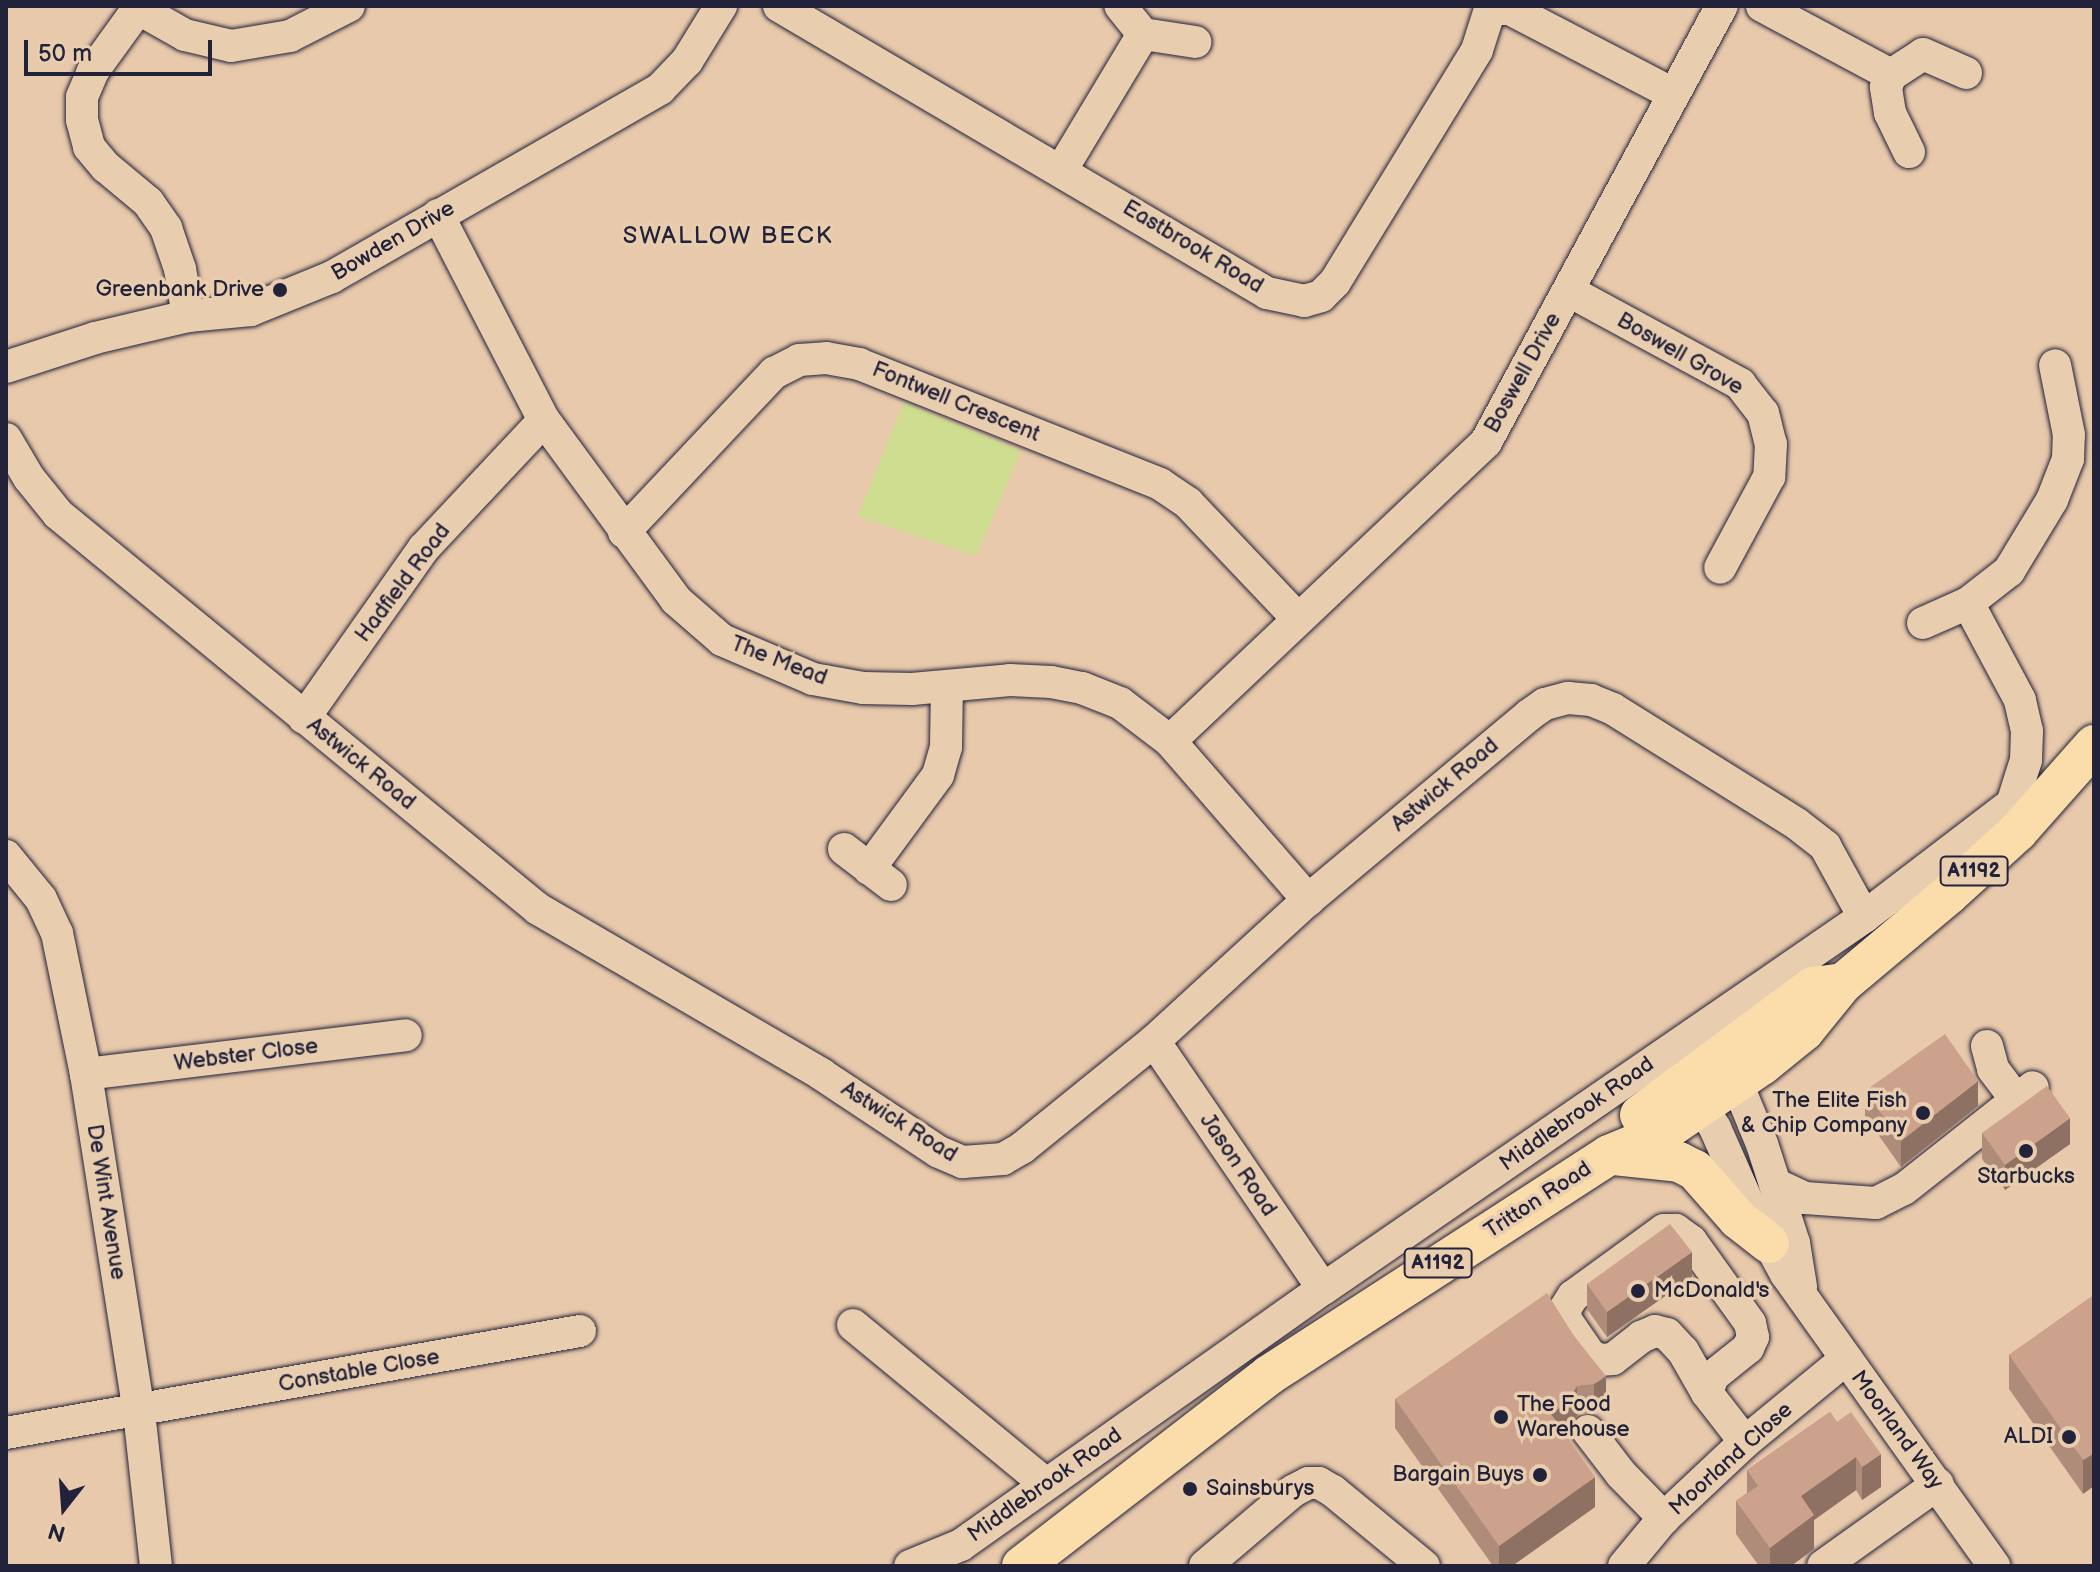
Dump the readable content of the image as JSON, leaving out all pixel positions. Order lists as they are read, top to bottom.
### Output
{
  "streets": {
    "main road": ["A1192", "Tritton Road"],
    "street": [
      "Bowden Drive",
      "Eastbrook Road",
      "Boswell Grove",
      "Boswell Drive",
      "Fontwell Crescent",
      "Hadfield Road",
      "The Mead",
      "Astwick Road",
      "Webster Close",
      "Middlebrook Road",
      "Jason Road",
      "De Wint Avenue",
      "Constable Close",
      "Moorland Way",
      "Moorland Close"
    ]
  },
  "crossings": [
    ["Bowden Drive", "The Mead"],
    ["Eastbrook Road", "Boswell Drive"],
    ["Boswell Grove", "Boswell Drive"],
    ["Boswell Drive", "Fontwell Crescent"],
    ["Boswell Drive", "The Mead"],
    ["Fontwell Crescent", "The Mead"],
    ["Hadfield Road", "The Mead"],
    ["Hadfield Road", "Astwick Road"],
    ["The Mead", "Astwick Road"],
    ["Astwick Road", "Middlebrook Road"],
    ["Astwick Road", "Jason Road"],
    ["Webster Close", "De Wint Avenue"],
    ["Middlebrook Road", "Jason Road"],
    ["Tritton Road", "Moorland Way"],
    ["De Wint Avenue", "Constable Close"],
    ["Moorland Way", "Moorland Close"]
  ],
  "districts": ["SWALLOW BECK"],
  "places": [
    "Greenbank Drive",
    "The Elite Fish & Chip Company",
    "Starbucks",
    "McDonald's",
    "The Food Warehouse",
    "ALDI",
    "Bargain Buys",
    "Sainsburys"
  ],
  "scale_bar": "50 m",
  "north": "bottom"
}
